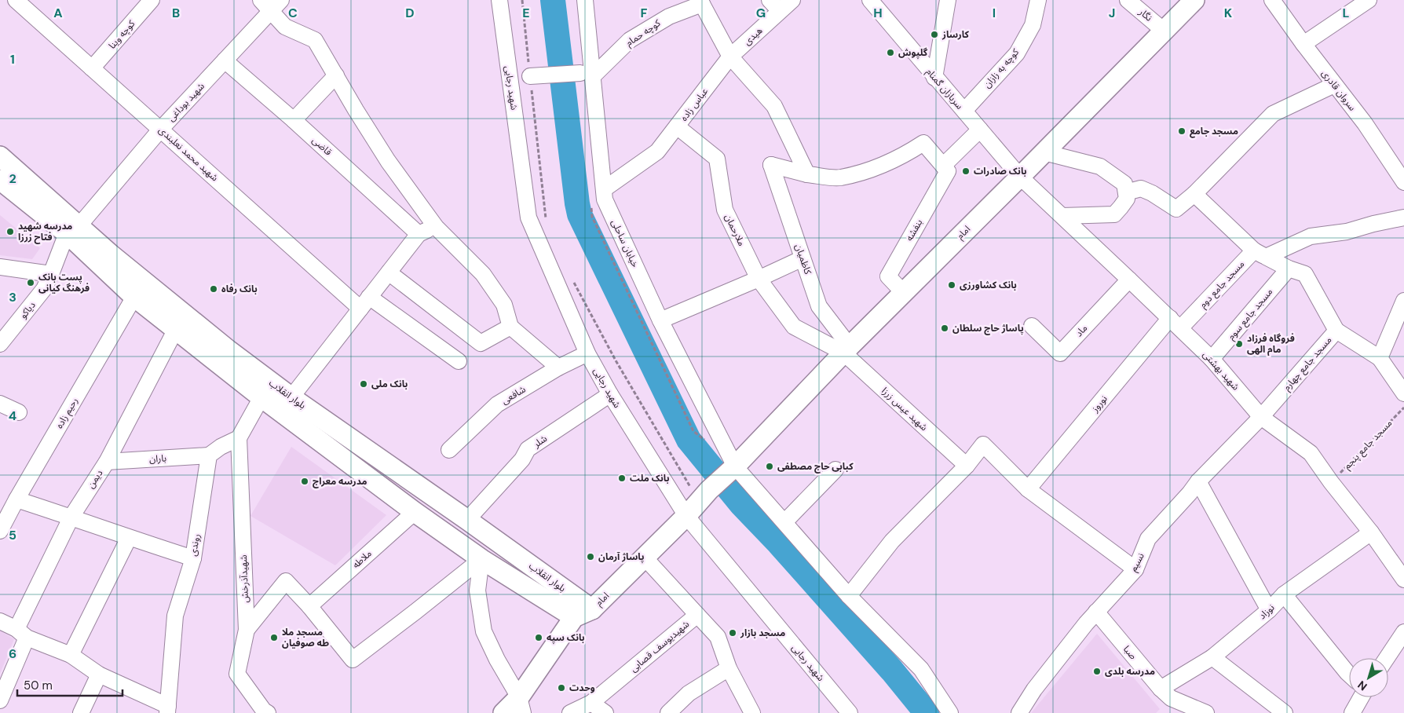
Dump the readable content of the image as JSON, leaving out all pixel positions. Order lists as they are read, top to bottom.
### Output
{
  "streets": {
    "main road": ["امام", "بلوار انقلاب"],
    "street": [
      "نگار",
      "کوچه حمام",
      "کوچه وینا",
      "هیدی",
      "کوچه به زازان",
      "شهید رجایی",
      "سربازان گمنام",
      "سروان قادری",
      "شهید بوداغی",
      "عباس زاده",
      "قاضی",
      "شهید محمد نعلبندی",
      "ملارحمان",
      "بنفشه",
      "خیابان ساحلی",
      "کاظمیان",
      "مسجد جامع دوم",
      "دیاکو",
      "مسجد جامع سوم",
      "ماد",
      "مسجد جامع چهارم",
      "شهید بهشتی",
      "شافعی",
      "نوروز",
      "شهید عیس زرزا",
      "رحیم زاده",
      "شلر",
      "باران",
      "دیمن",
      "روندی",
      "ملاطه",
      "نسیم",
      "شهیدآذرخش",
      "نوزاد",
      "شهیدیوسف قصابی",
      "صبا"
    ],
    "path": ["مسجد جامع پنجم"]
  },
  "crossings": [
    ["نگار", "امام"],
    ["کوچه حمام", "خیابان ساحلی"],
    ["کوچه وینا", "شهید محمد نعلبندی"],
    ["هیدی", "عباس زاده"],
    ["کوچه به زازان", "سربازان گمنام"],
    ["شهید رجایی", "امام"],
    ["شهید رجایی", "شافعی"],
    ["شهید رجایی", "شلر"],
    ["سربازان گمنام", "امام"],
    ["سربازان گمنام", "شهید بهشتی"],
    ["شهید بوداغی", "قاضی"],
    ["شهید بوداغی", "شهید محمد نعلبندی"],
    ["شهید بوداغی", "دیاکو"],
    ["شهید بوداغی", "بلوار انقلاب"],
    ["عباس زاده", "ملارحمان"],
    ["عباس زاده", "خیابان ساحلی"],
    ["ملارحمان", "امام"],
    ["ملارحمان", "کاظمیان"],
    ["ملارحمان", "شهید عیس زرزا"],
    ["بنفشه", "امام"],
    ["امام", "خیابان ساحلی"],
    ["امام", "کاظمیان"],
    ["امام", "شهید بهشتی"],
    ["امام", "بلوار انقلاب"],
    ["امام", "شهید عیس زرزا"],
    ["کاظمیان", "شهید عیس زرزا"],
    ["مسجد جامع دوم", "شهید بهشتی"],
    ["مسجد جامع دوم", "نوروز"],
    ["مسجد جامع سوم", "شهید بهشتی"],
    ["ماد", "شهید بهشتی"],
    ["مسجد جامع چهارم", "شهید بهشتی"],
    ["مسجد جامع چهارم", "نسیم"],
    ["شهید بهشتی", "نوروز"],
    ["شهید بهشتی", "مسجد جامع پنجم"],
    ["شهید بهشتی", "نسیم"],
    ["شهید بهشتی", "نوزاد"],
    ["بلوار انقلاب", "رحیم زاده"],
    ["بلوار انقلاب", "شلر"],
    ["بلوار انقلاب", "دیمن"],
    ["بلوار انقلاب", "ملاطه"],
    ["باران", "دیمن"],
    ["باران", "روندی"],
    ["نسیم", "صبا"],
    ["نوزاد", "صبا"]
  ],
  "places": [
    "کارساز",
    "گلپوش",
    "مسجد جامع",
    "بانک صادرات",
    "مدرسه شهید فتاح زرزا",
    "پست بانک فرهنگ کیانی",
    "بانک کشاورزی",
    "بانک رفاه",
    "پاساژ حاج سلطان",
    "فروگاه فرزاد مام الهی",
    "بانک ملی",
    "کبابی حاج مصطفی",
    "بانک ملت",
    "مدرسه معراج",
    "پاساژ آرمان",
    "مسجد بازار",
    "مسجد ملا طه صوفیان",
    "بانک سپه",
    "مدرسه بلدی",
    "وحدت"
  ],
  "scale_bar": "50 m",
  "north": "bottom left",
  "grid": {
    "columns": [
      "A",
      "B",
      "C",
      "D",
      "E",
      "F",
      "G",
      "H",
      "I",
      "J",
      "K",
      "L"
    ],
    "rows": [
      "1",
      "2",
      "3",
      "4",
      "5",
      "6"
    ]
  }
}
